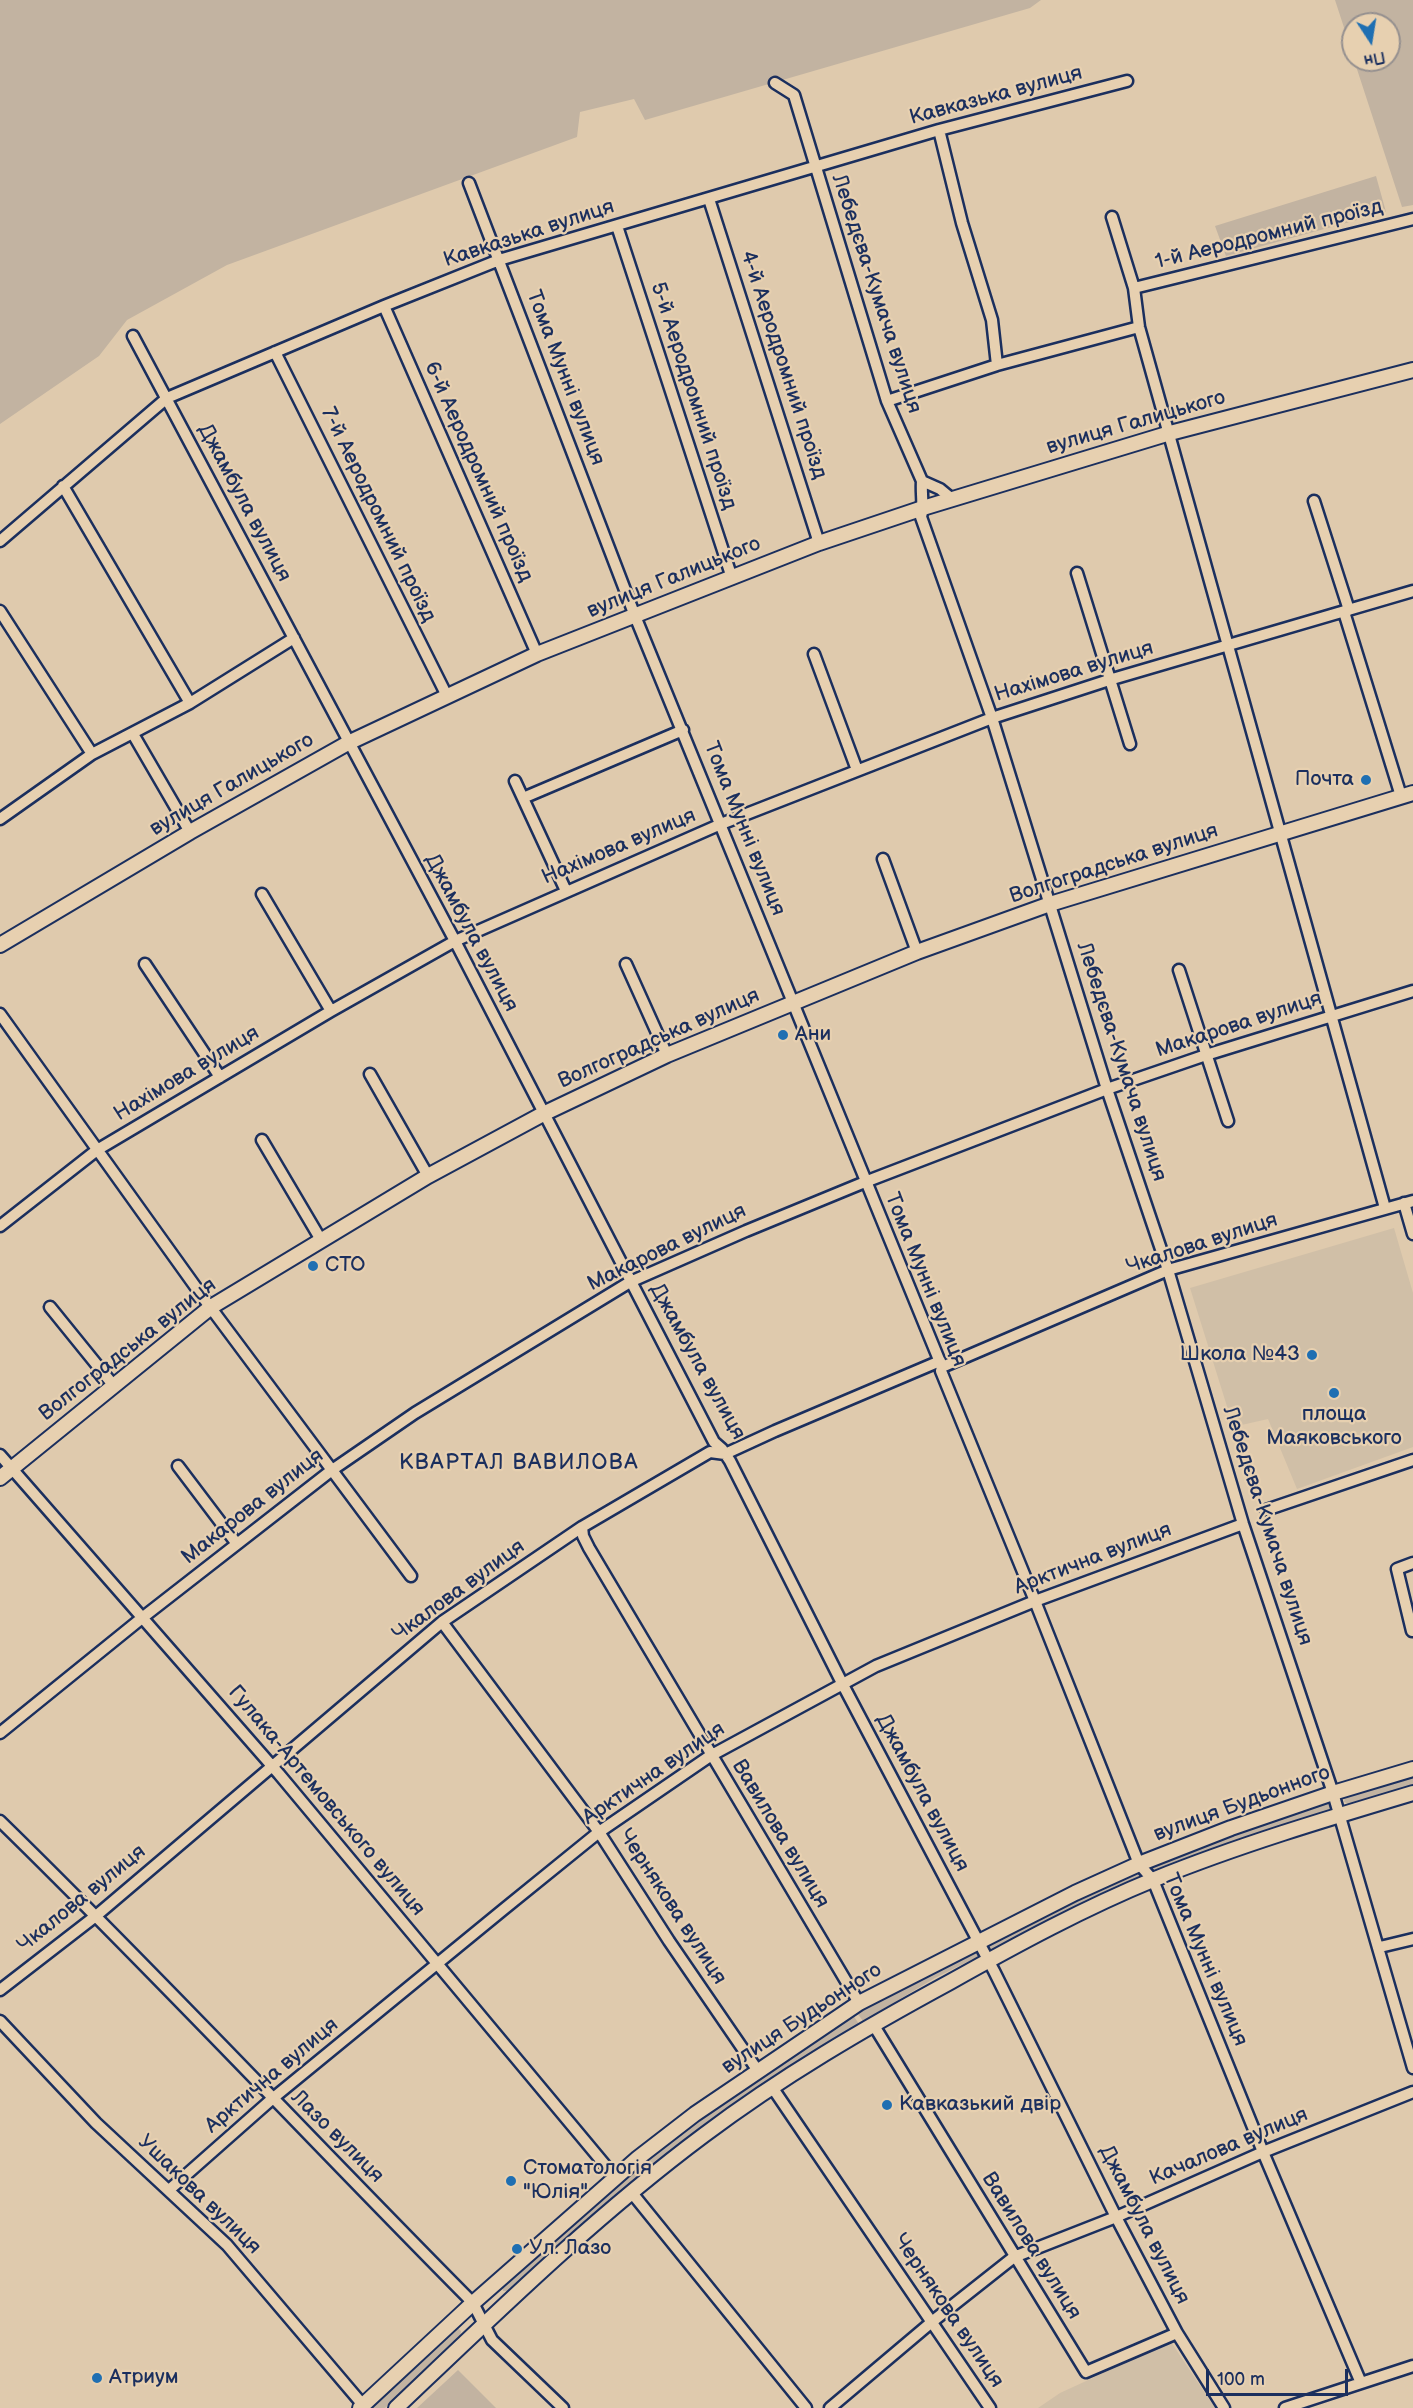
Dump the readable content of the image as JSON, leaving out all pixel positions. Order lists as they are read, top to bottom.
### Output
{
  "streets": {
    "street": [
      "Кавказька вулиця",
      "1-й Аеродромний проїзд",
      "Лебедєва-Кумача вулиця",
      "4-й Аеродромний проїзд",
      "Тома Мунні вулиця",
      "5-й Аеродромний проїзд",
      "вулиця Галицького",
      "6-й Аеродромний проїзд",
      "Джамбула вулиця",
      "7-й Аеродромний проїзд",
      "Нахімова вулиця",
      "Волгоградська вулиця",
      "Макарова вулиця",
      "Чкалова вулиця",
      "Арктична вулиця",
      "Гулака-Артемовського вулиця",
      "вулиця Будьонного",
      "Вавилова вулиця",
      "Чернякова вулиця",
      "Лазо вулиця",
      "Качалова вулиця",
      "Ушакова вулиця"
    ]
  },
  "crossings": [
    ["Кавказька вулиця", "Лебедєва-Кумача вулиця"],
    ["Кавказька вулиця", "4-й Аеродромний проїзд"],
    ["Кавказька вулиця", "Тома Мунні вулиця"],
    ["Кавказька вулиця", "5-й Аеродромний проїзд"],
    ["Кавказька вулиця", "6-й Аеродромний проїзд"],
    ["Кавказька вулиця", "Джамбула вулиця"],
    ["Кавказька вулиця", "7-й Аеродромний проїзд"],
    ["Лебедєва-Кумача вулиця", "вулиця Галицького"],
    ["Лебедєва-Кумача вулиця", "Нахімова вулиця"],
    ["Лебедєва-Кумача вулиця", "Волгоградська вулиця"],
    ["Лебедєва-Кумача вулиця", "Макарова вулиця"],
    ["Лебедєва-Кумача вулиця", "Чкалова вулиця"],
    ["Лебедєва-Кумача вулиця", "Арктична вулиця"],
    ["Лебедєва-Кумача вулиця", "вулиця Будьонного"],
    ["4-й Аеродромний проїзд", "вулиця Галицького"],
    ["Тома Мунні вулиця", "вулиця Галицького"],
    ["Тома Мунні вулиця", "Нахімова вулиця"],
    ["Тома Мунні вулиця", "Волгоградська вулиця"],
    ["Тома Мунні вулиця", "Макарова вулиця"],
    ["Тома Мунні вулиця", "Чкалова вулиця"],
    ["Тома Мунні вулиця", "Арктична вулиця"],
    ["Тома Мунні вулиця", "вулиця Будьонного"],
    ["Тома Мунні вулиця", "Качалова вулиця"],
    ["5-й Аеродромний проїзд", "вулиця Галицького"],
    ["вулиця Галицького", "6-й Аеродромний проїзд"],
    ["вулиця Галицького", "Джамбула вулиця"],
    ["вулиця Галицького", "7-й Аеродромний проїзд"],
    ["Джамбула вулиця", "Нахімова вулиця"],
    ["Джамбула вулиця", "Волгоградська вулиця"],
    ["Джамбула вулиця", "Макарова вулиця"],
    ["Джамбула вулиця", "Чкалова вулиця"],
    ["Джамбула вулиця", "Арктична вулиця"],
    ["Джамбула вулиця", "вулиця Будьонного"],
    ["Джамбула вулиця", "Вавилова вулиця"],
    ["Джамбула вулиця", "Качалова вулиця"],
    ["Волгоградська вулиця", "Гулака-Артемовського вулиця"],
    ["Макарова вулиця", "Гулака-Артемовського вулиця"],
    ["Чкалова вулиця", "Гулака-Артемовського вулиця"],
    ["Чкалова вулиця", "Вавилова вулиця"],
    ["Чкалова вулиця", "Чернякова вулиця"],
    ["Чкалова вулиця", "Лазо вулиця"],
    ["Арктична вулиця", "Гулака-Артемовського вулиця"],
    ["Арктична вулиця", "Вавилова вулиця"],
    ["Арктична вулиця", "Чернякова вулиця"],
    ["Арктична вулиця", "Лазо вулиця"],
    ["Арктична вулиця", "Ушакова вулиця"],
    ["Гулака-Артемовського вулиця", "вулиця Будьонного"],
    ["вулиця Будьонного", "Вавилова вулиця"],
    ["вулиця Будьонного", "Чернякова вулиця"],
    ["вулиця Будьонного", "Лазо вулиця"],
    ["вулиця Будьонного", "Ушакова вулиця"],
    ["Вавилова вулиця", "Качалова вулиця"],
    ["Чернякова вулиця", "Качалова вулиця"]
  ],
  "districts": ["КВАРТАЛ ВАВИЛОВА"],
  "places": [
    "Почта",
    "Ани",
    "СТО",
    "Школа №43",
    "площа Маяковського",
    "Кавказький двір",
    "Стоматологія \"Юлія\"",
    "Ул. Лазо",
    "Атриум"
  ],
  "scale_bar": "100 m",
  "north": "bottom"
}
